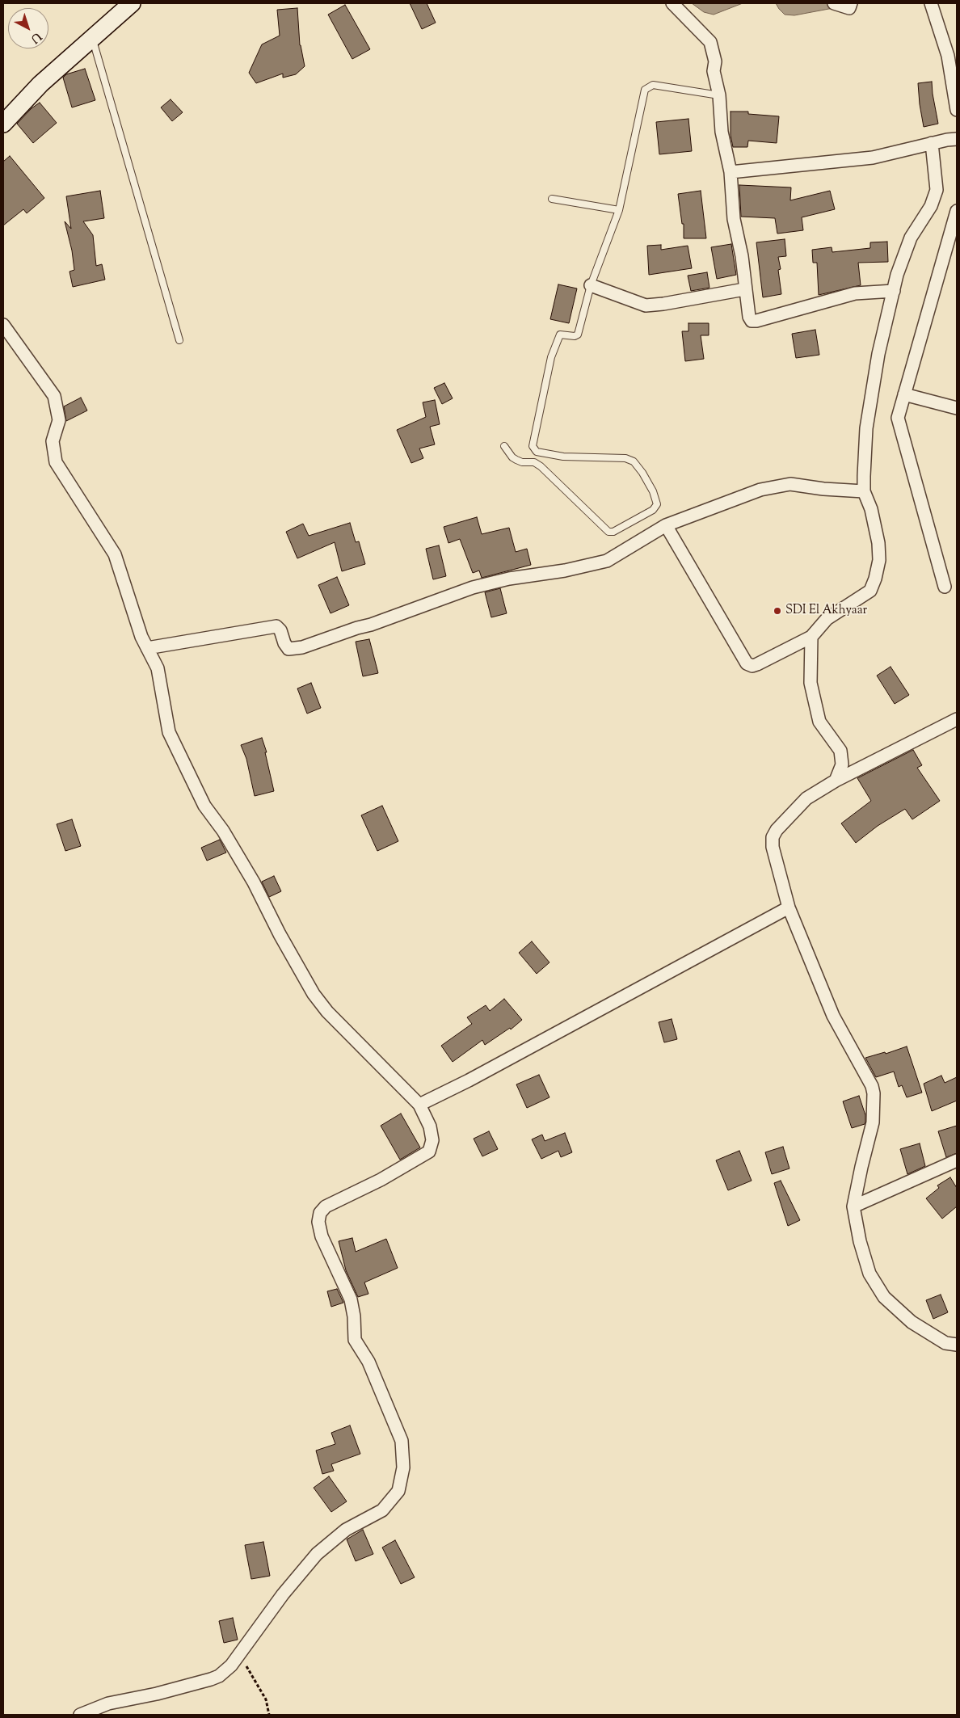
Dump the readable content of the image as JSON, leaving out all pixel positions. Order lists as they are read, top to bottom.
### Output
{
  "places": ["SDI El Akhyaar"],
  "north": "bottom right"
}
